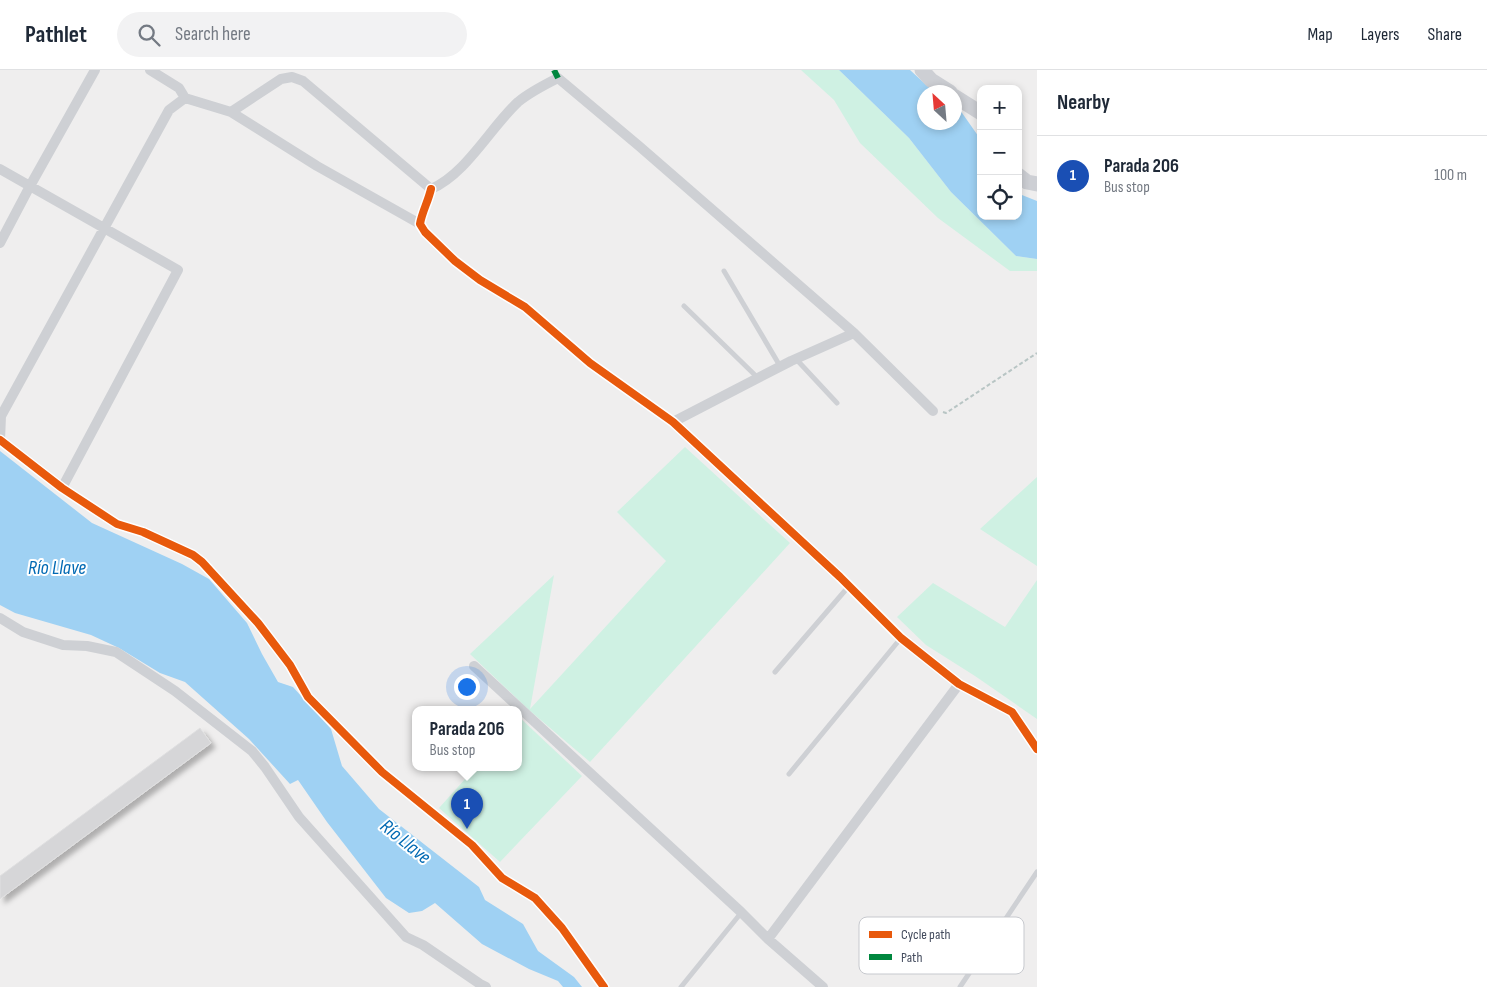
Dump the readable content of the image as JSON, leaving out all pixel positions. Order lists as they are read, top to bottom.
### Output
{
  "water": ["Río Llave"],
  "legend": ["Cycle path", "Path"],
  "north": "top left",
  "page": {
    "header": "Pathlet",
    "search": "Search here",
    "nav": ["Map", "Layers", "Share"],
    "heading": "Nearby",
    "map_buttons": ["+", "−"],
    "list": [
      {
        "mark": "1",
        "name": "Parada 206",
        "note": "Bus stop",
        "value": "100 m"
      }
    ],
    "popup": ["Parada 206", "Bus stop"],
    "pins": "1"
  }
}
